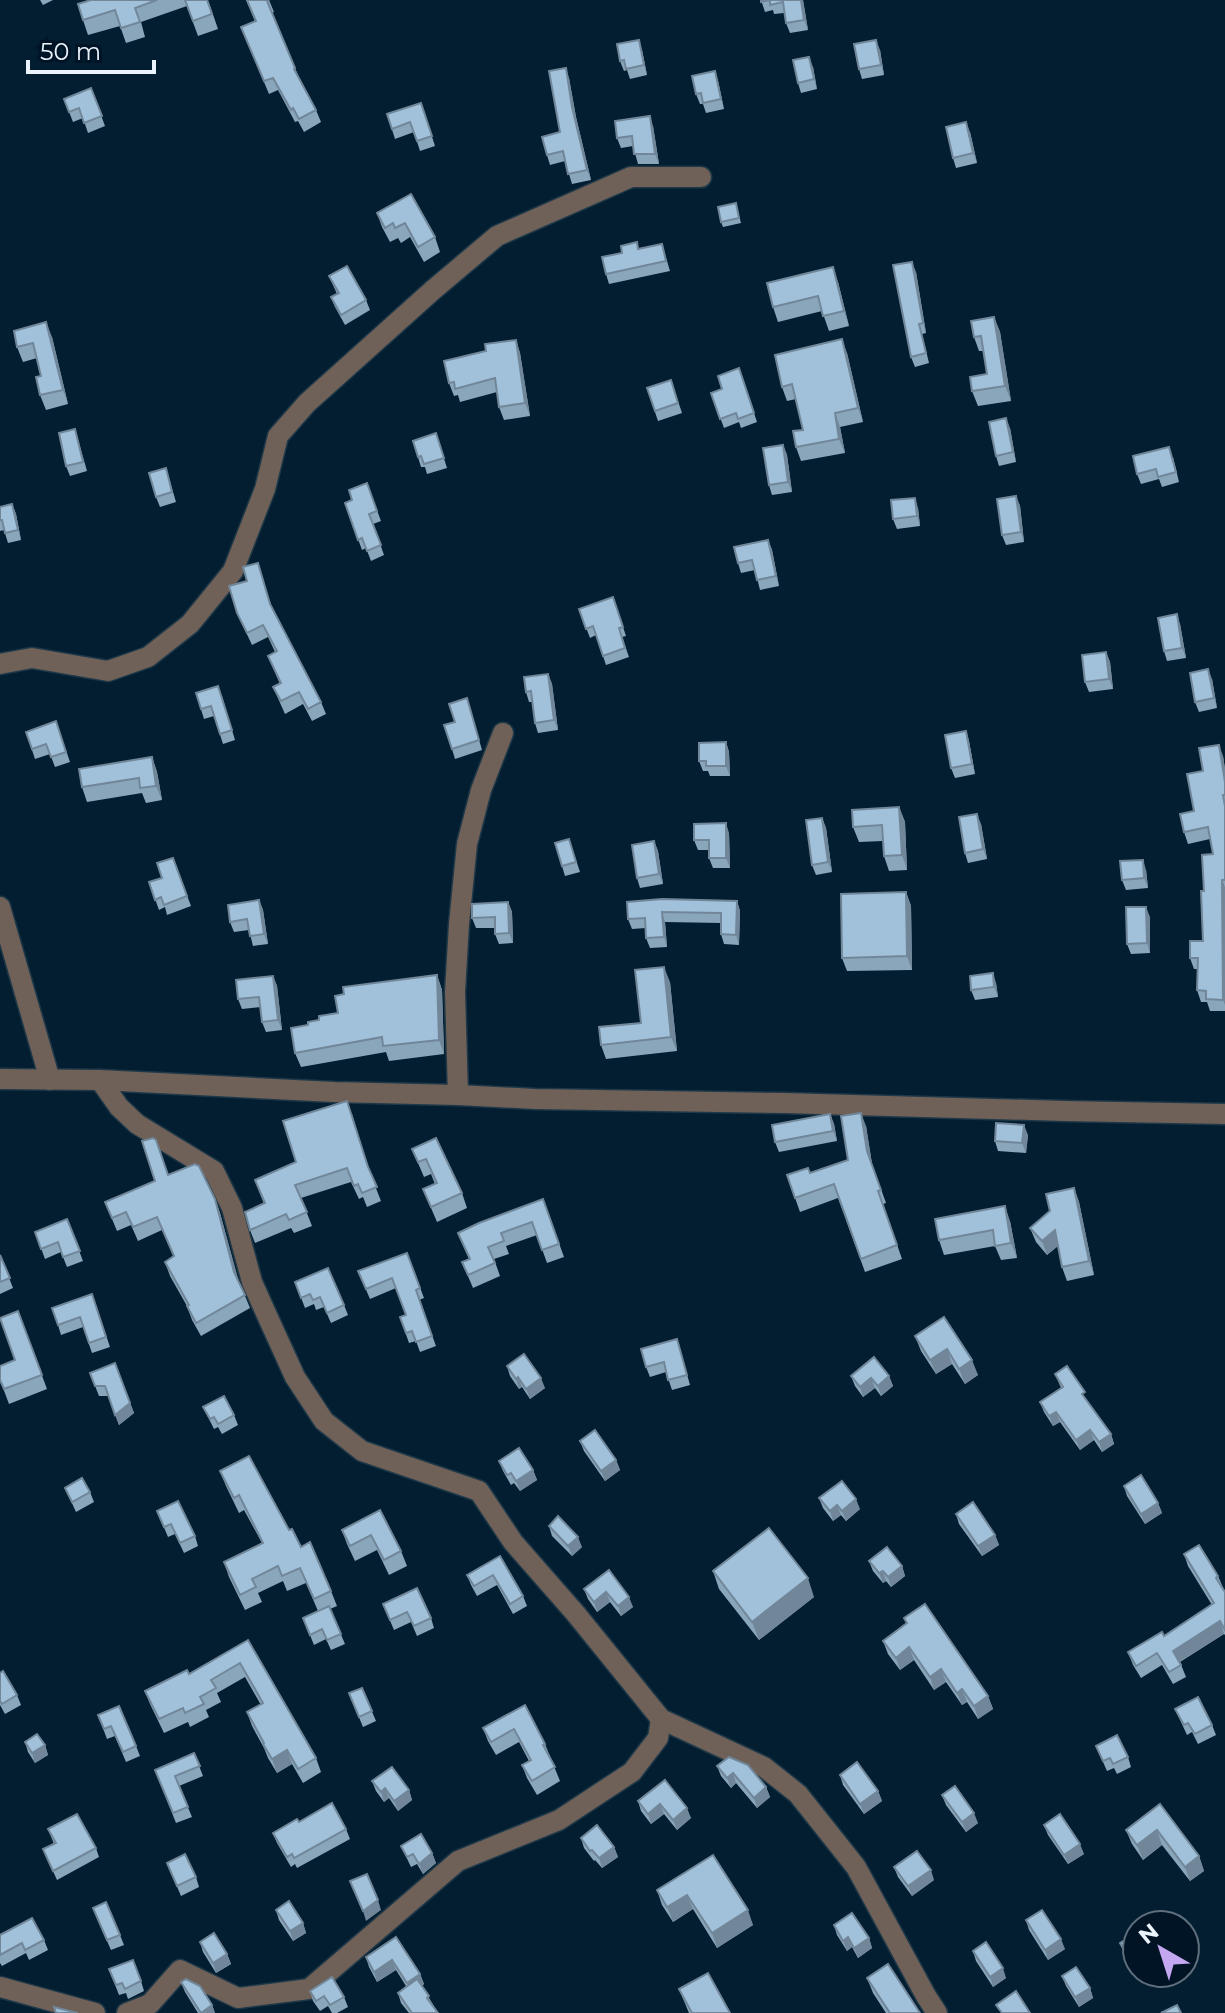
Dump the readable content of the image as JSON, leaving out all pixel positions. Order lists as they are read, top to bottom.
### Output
{
  "scale_bar": "50 m",
  "north": "top left"
}
